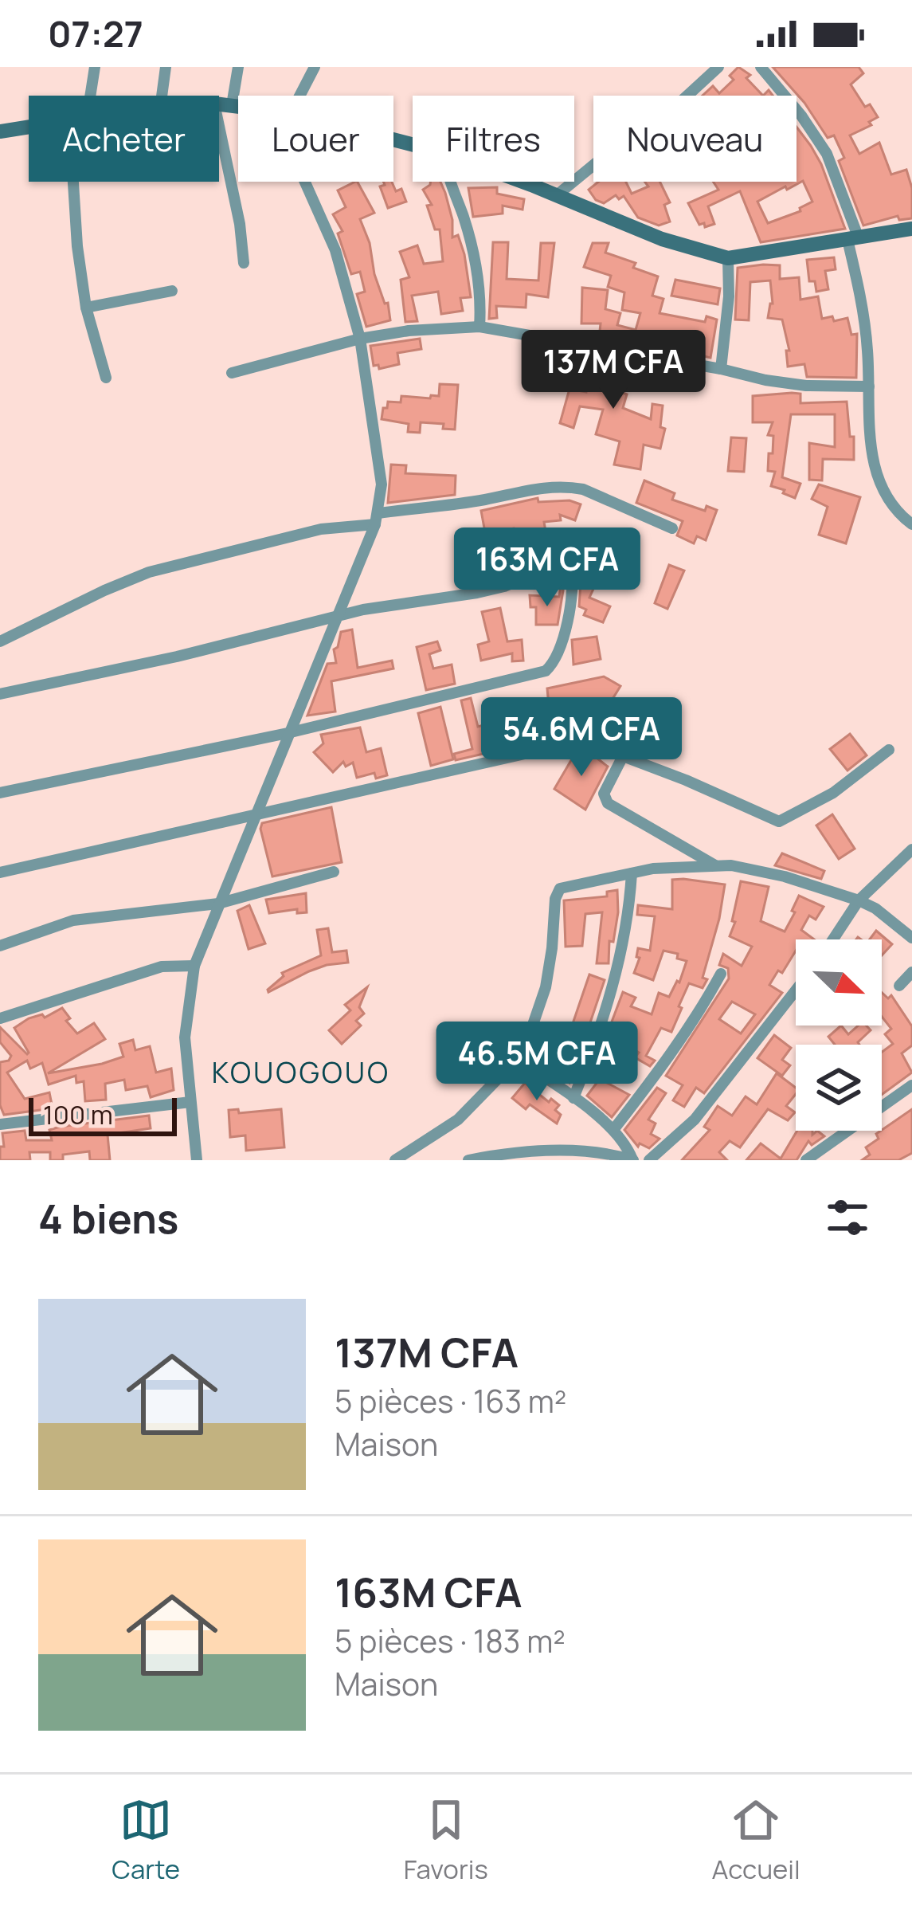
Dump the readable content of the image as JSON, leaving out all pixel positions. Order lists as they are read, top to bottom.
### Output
{
  "districts": ["KOUOGOUO"],
  "scale_bar": "100 m",
  "north": "bottom right",
  "page": {
    "status": "07:27",
    "chip": [
      "Acheter",
      "Louer",
      "Filtres",
      "Nouveau"
    ],
    "price": [
      "137M CFA",
      "163M CFA",
      "54.6M CFA",
      "46.5M CFA"
    ],
    "scale": "100 m",
    "heading": "4 biens",
    "list": [
      {
        "name": "137M CFA",
        "note": "5 pièces · 163 m² · Maison"
      },
      {
        "name": "163M CFA",
        "note": "5 pièces · 183 m² · Maison"
      }
    ],
    "tabs": ["Carte", "Favoris", "Accueil"]
  }
}
